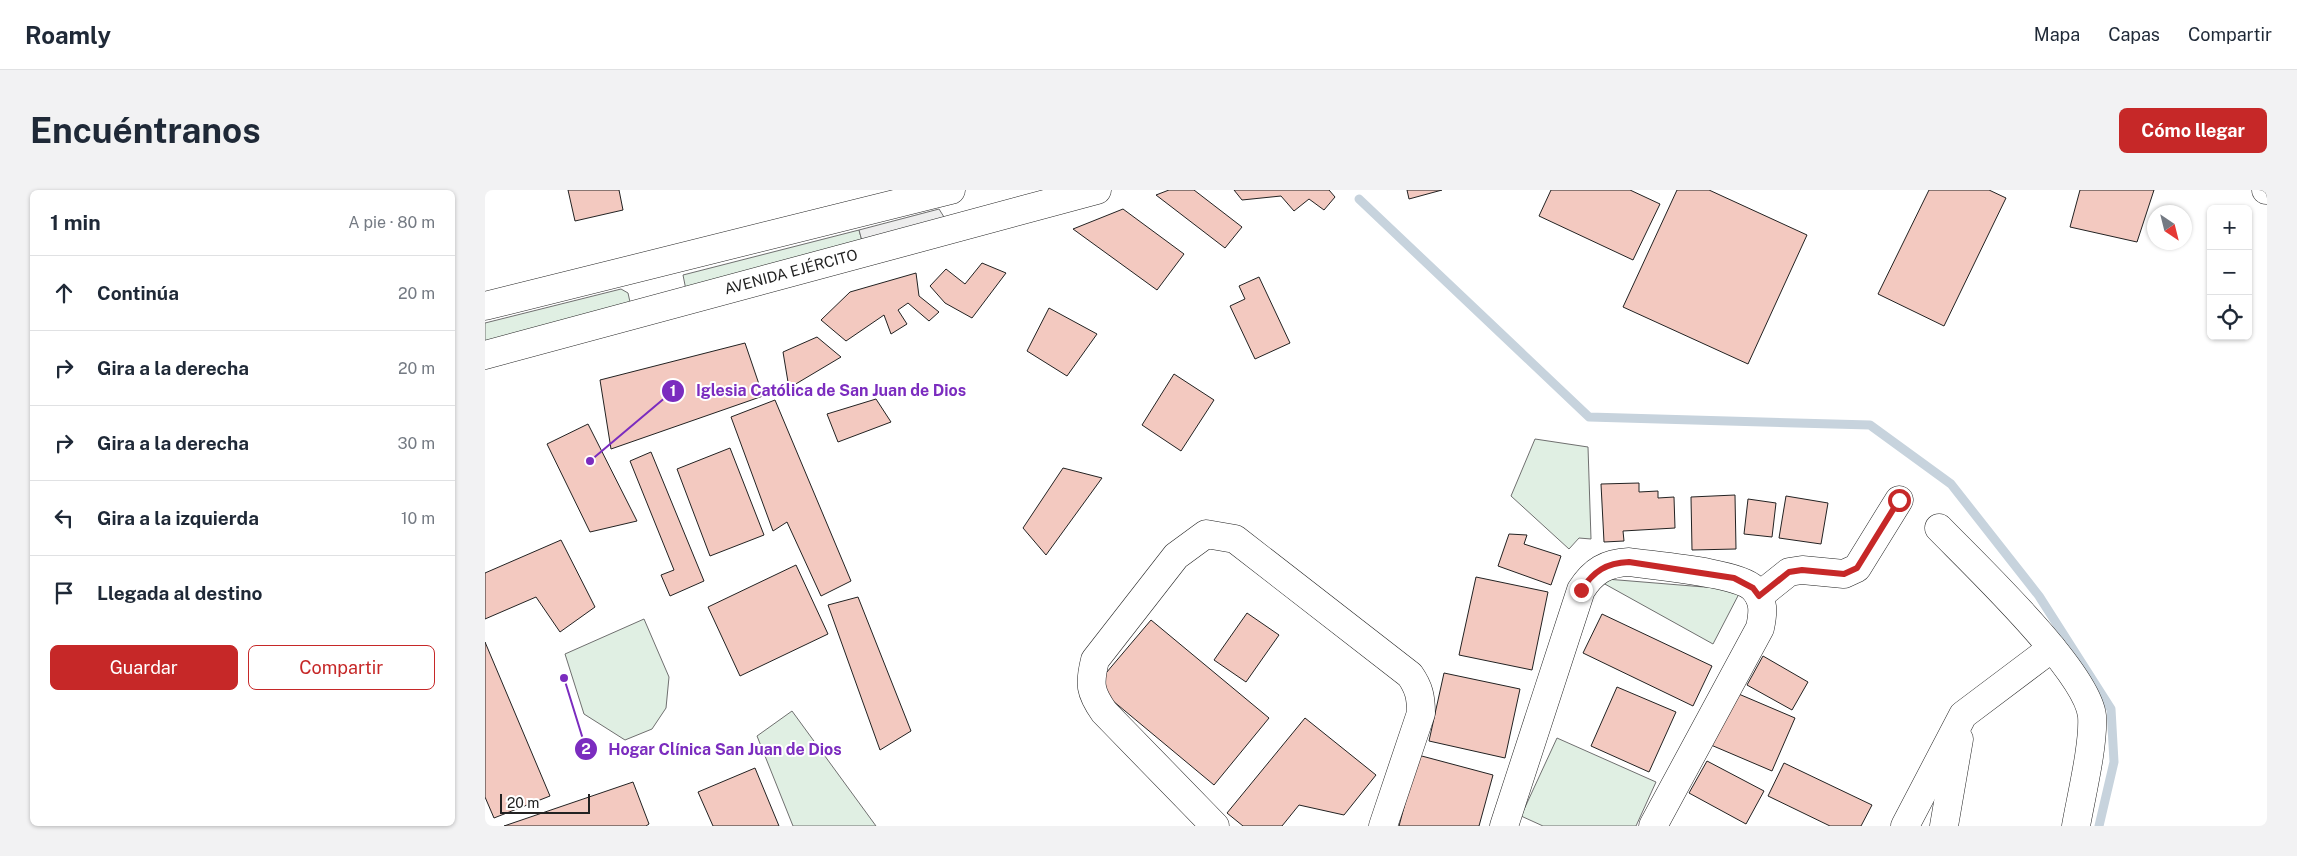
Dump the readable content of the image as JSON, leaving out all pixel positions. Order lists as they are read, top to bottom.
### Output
{
  "streets": {
    "street": ["AVENIDA EJÉRCITO"]
  },
  "places": ["Iglesia Católica de San Juan de Dios", "Hogar Clínica San Juan de Dios"],
  "scale_bar": "20 m",
  "north": "bottom right",
  "page": {
    "header": "Roamly",
    "nav": ["Mapa", "Capas", "Compartir"],
    "buttons": [
      "Cómo llegar",
      ["Guardar", "Compartir"]
    ],
    "title": "Encuéntranos",
    "heading": ["1 min", "A pie · 80 m"],
    "map_buttons": ["+", "−"],
    "list": [
      ["Continúa", "20 m"],
      ["Gira a la derecha", "20 m"],
      ["Gira a la derecha", "30 m"],
      ["Gira a la izquierda", "10 m"],
      "Llegada al destino"
    ],
    "scale": "20 m"
  }
}
